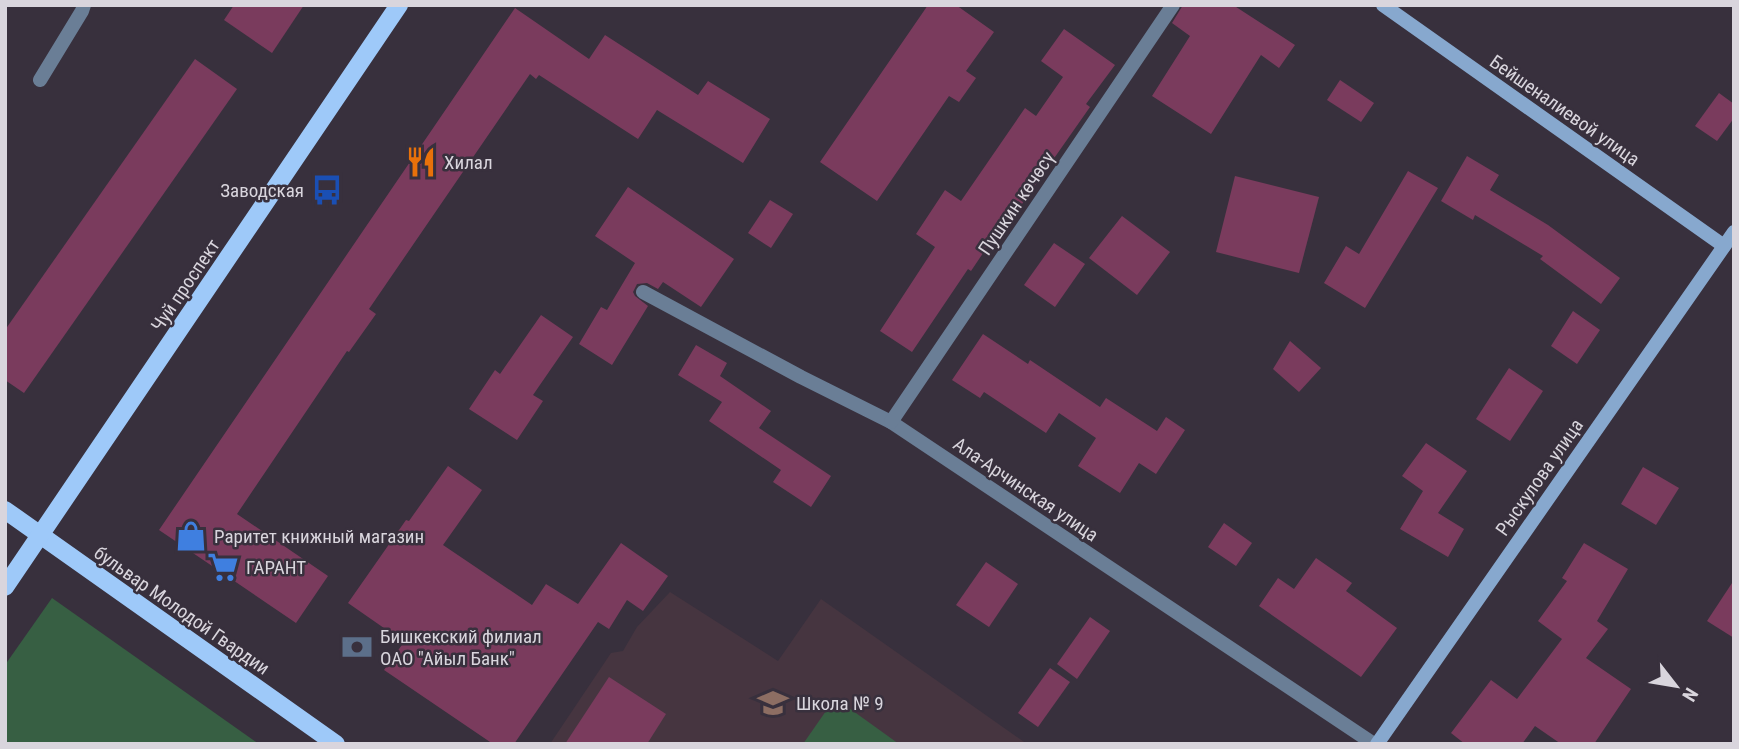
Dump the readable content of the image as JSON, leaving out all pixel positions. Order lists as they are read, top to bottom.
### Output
{
  "streets": {
    "main road": [
      "Бейшеналиевой улица",
      "Чуй проспект",
      "Рыскулова улица",
      "бульвар Молодой Гвардии"
    ],
    "street": ["Пушкин көчөсү", "Ала-Арчинская улица"]
  },
  "crossings": [
    ["Бейшеналиевой улица", "Рыскулова улица"],
    ["Пушкин көчөсү", "Ала-Арчинская улица"],
    ["Чуй проспект", "бульвар Молодой Гвардии"],
    ["Рыскулова улица", "Ала-Арчинская улица"]
  ],
  "places": {
    "restaurant": ["Хилал"],
    "bus stop": ["Заводская"],
    "shop": ["Раритет книжный магазин"],
    "supermarket": ["ГАРАНТ"],
    "bank": ["Бишкекский филиал ОАО \"Айыл Банк\""],
    "school or university": ["Школа № 9"]
  },
  "north": "bottom right"
}
